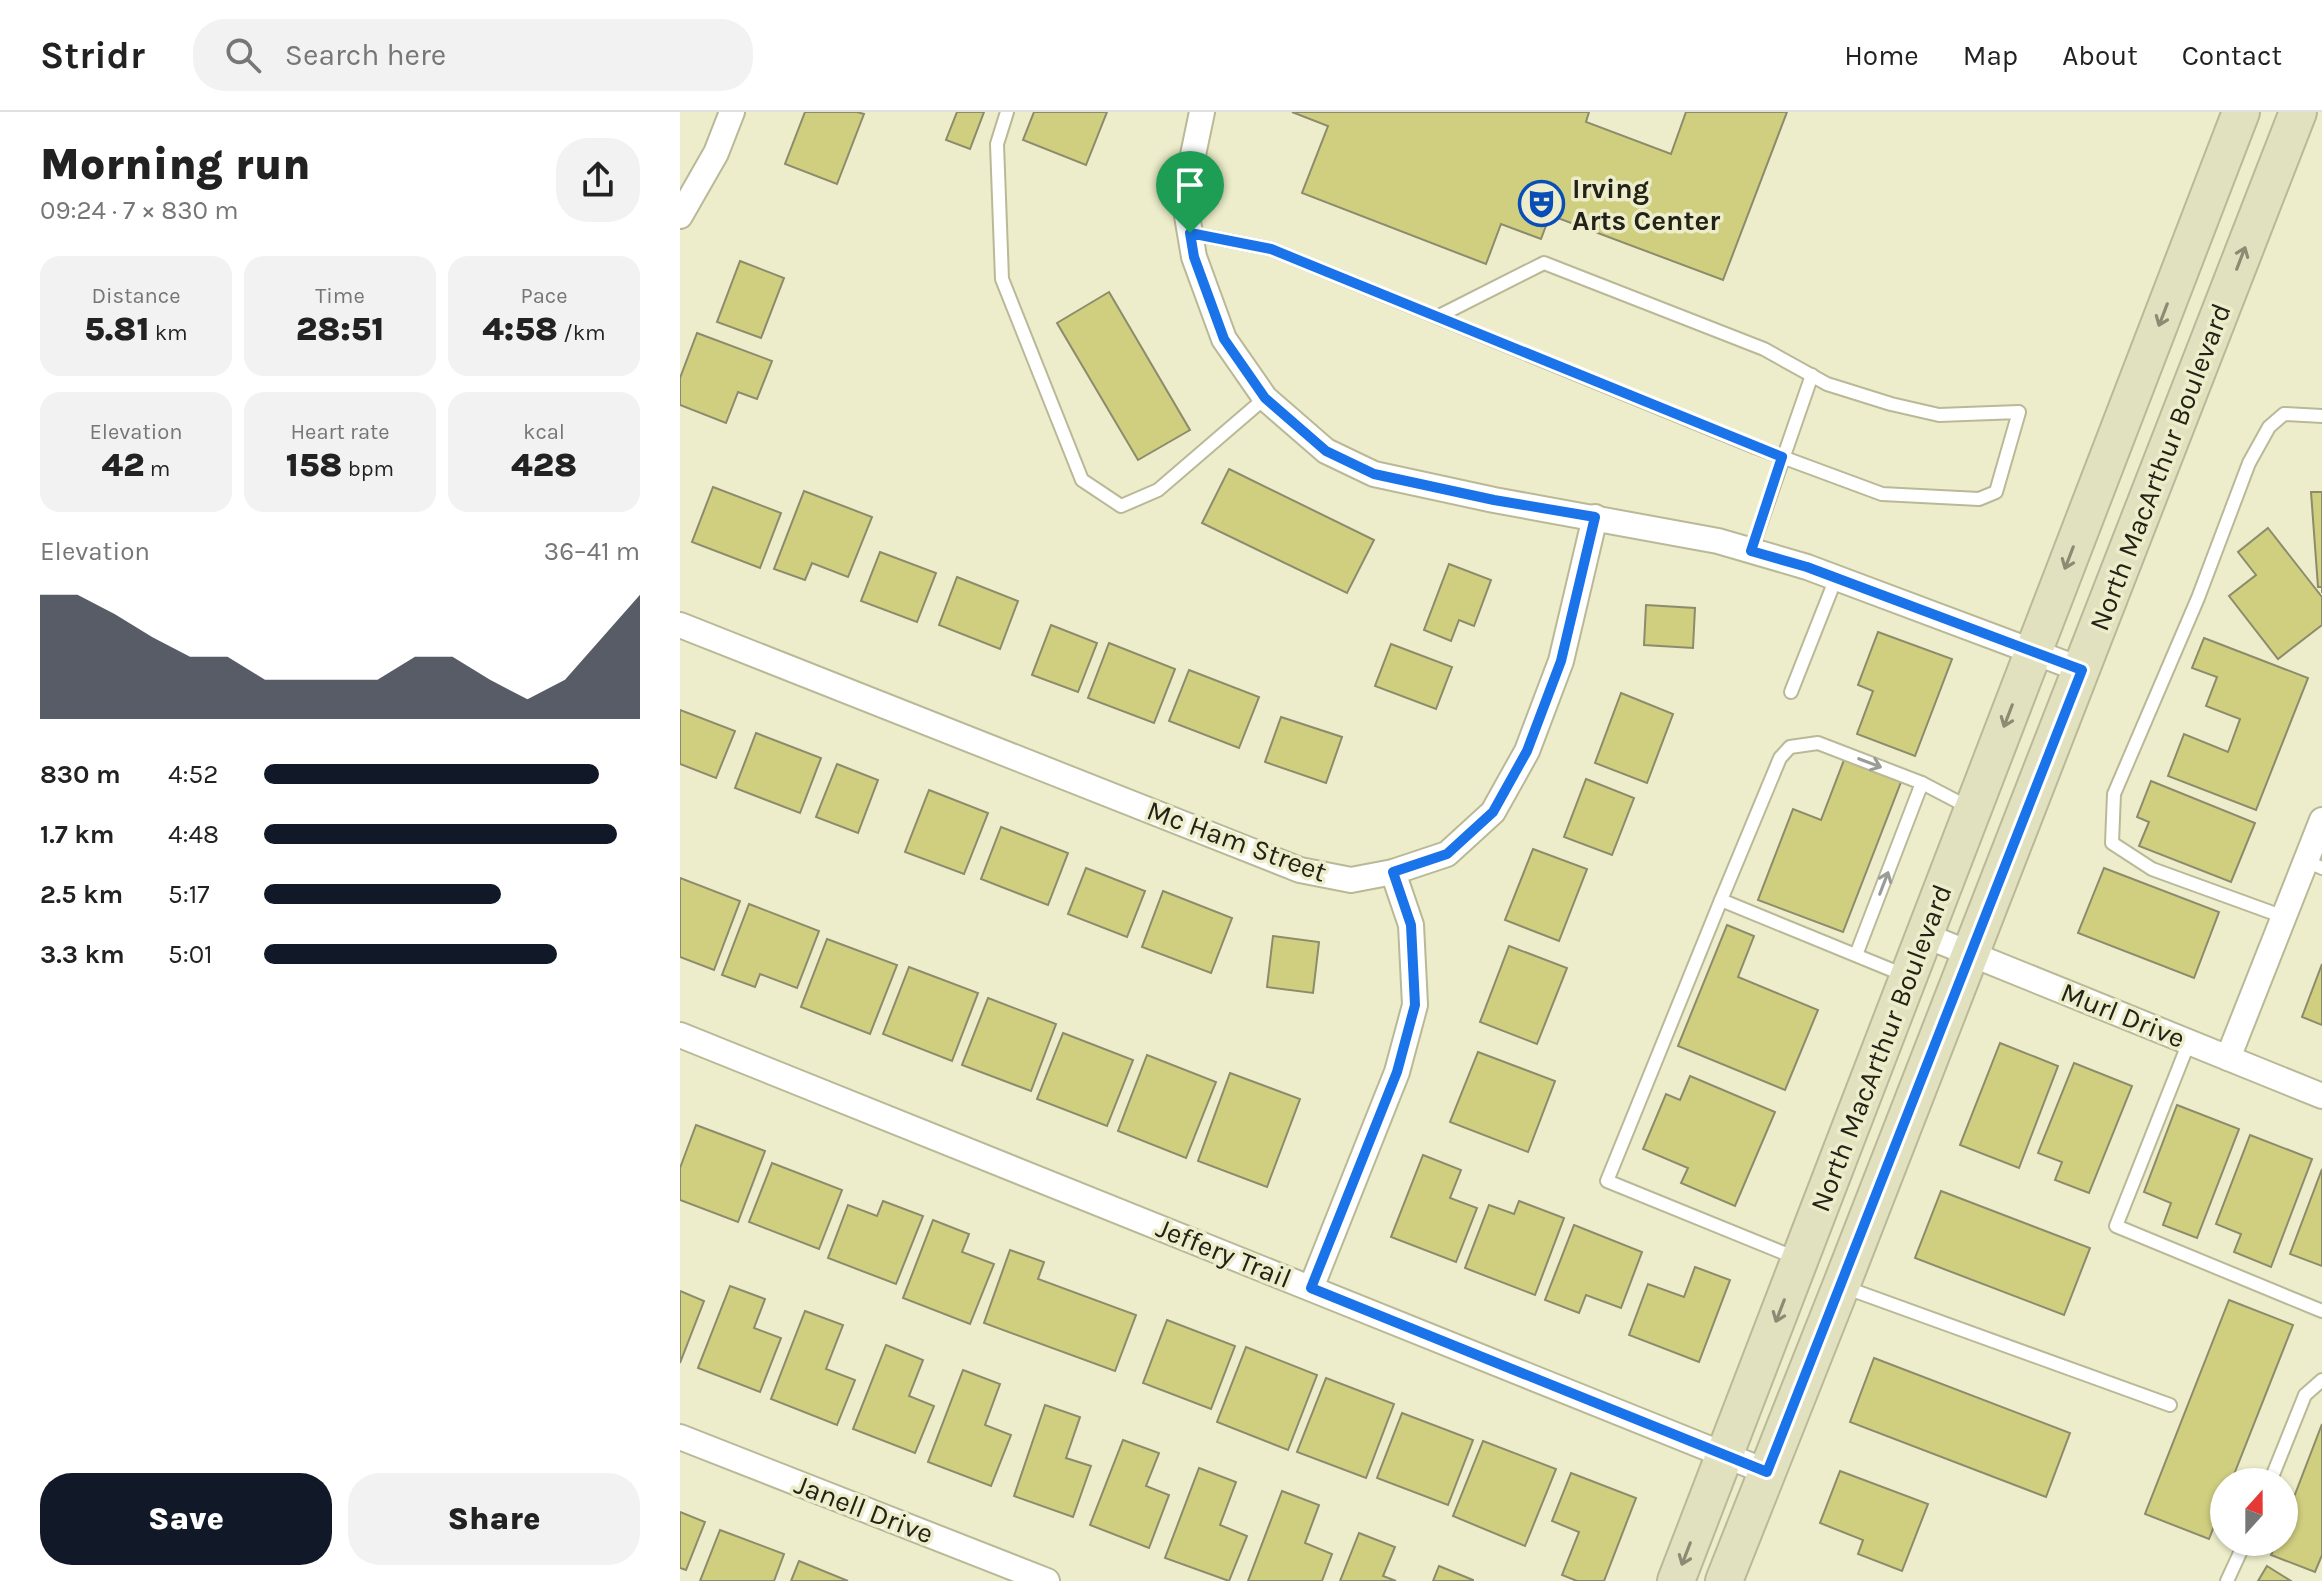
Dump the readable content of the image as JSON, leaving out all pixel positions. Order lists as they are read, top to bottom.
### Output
{
  "streets": {
    "main road": ["North MacArthur Boulevard"],
    "street": [
      "Mc Ham Street",
      "Murl Drive",
      "Jeffery Trail",
      "Janell Drive"
    ]
  },
  "crossings": [
    ["North MacArthur Boulevard", "Murl Drive"],
    ["North MacArthur Boulevard", "Jeffery Trail"]
  ],
  "places": {
    "theatre": ["Irving Arts Center"]
  },
  "north": "top",
  "page": {
    "header": "Stridr",
    "search": "Search here",
    "nav": [
      "Home",
      "Map",
      "About",
      "Contact"
    ],
    "heading": ["Morning run", "09:24 · 7 × 830 m"],
    "stats": [
      ["Distance", "5.81 km"],
      ["Time", "28:51"],
      ["Pace", "4:58 /km"],
      ["Elevation", "42 m"],
      ["Heart rate", "158 bpm"],
      ["kcal", "428"]
    ],
    "chart": ["Elevation", "36–41 m"],
    "list": [
      {
        "name": "830 m",
        "note": "4:52"
      },
      {
        "name": "1.7 km",
        "note": "4:48"
      },
      {
        "name": "2.5 km",
        "note": "5:17"
      },
      {
        "name": "3.3 km",
        "note": "5:01"
      }
    ],
    "buttons": ["Save", "Share"]
  }
}
